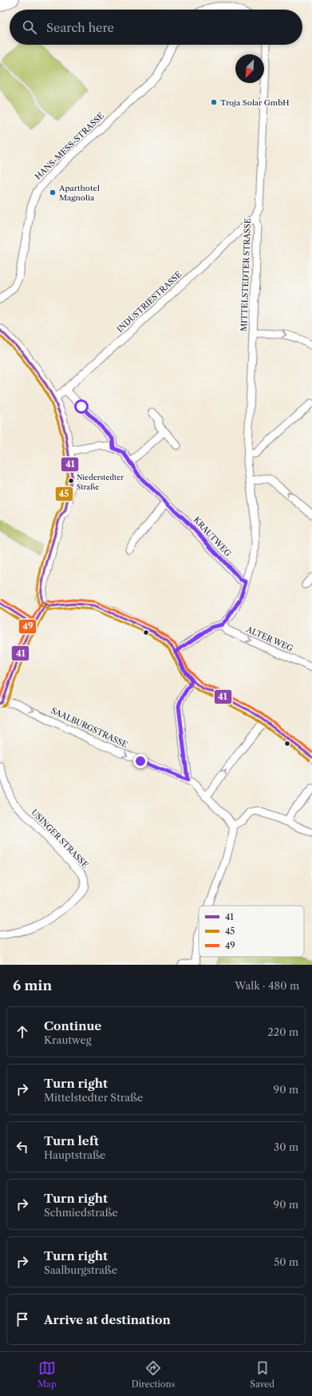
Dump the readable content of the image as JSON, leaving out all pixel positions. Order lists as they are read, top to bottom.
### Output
{
  "streets": {
    "street": [
      "HANS-MESS-STRASSE",
      "MITTELSTEDTER STRASSE",
      "INDUSTRIESTRASSE",
      "KRAUTWEG",
      "ALTER WEG",
      "SAALBURGSTRASSE",
      "USINGER STRASSE"
    ]
  },
  "crossings": [
    ["MITTELSTEDTER STRASSE", "INDUSTRIESTRASSE"],
    ["MITTELSTEDTER STRASSE", "KRAUTWEG"],
    ["MITTELSTEDTER STRASSE", "ALTER WEG"]
  ],
  "one_way": ["SAALBURGSTRASSE"],
  "places": ["Troja Solar GmbH", "Aparthotel Magnolia", "Niederstedter Straße"],
  "lines": ["transit line 41", "transit line 45", "transit line 49"],
  "legend": ["41", "45", "49"],
  "north": "bottom left",
  "page": {
    "search": "Search here",
    "heading": ["6 min", "Walk · 480 m"],
    "list": [
      ["Continue", "Krautweg", "220 m"],
      ["Turn right", "Mittelstedter Straße", "90 m"],
      ["Turn left", "Hauptstraße", "30 m"],
      ["Turn right", "Schmiedstraße", "90 m"],
      ["Turn right", "Saalburgstraße", "50 m"],
      "Arrive at destination"
    ],
    "nav": ["Map", "Directions", "Saved"]
  }
}
